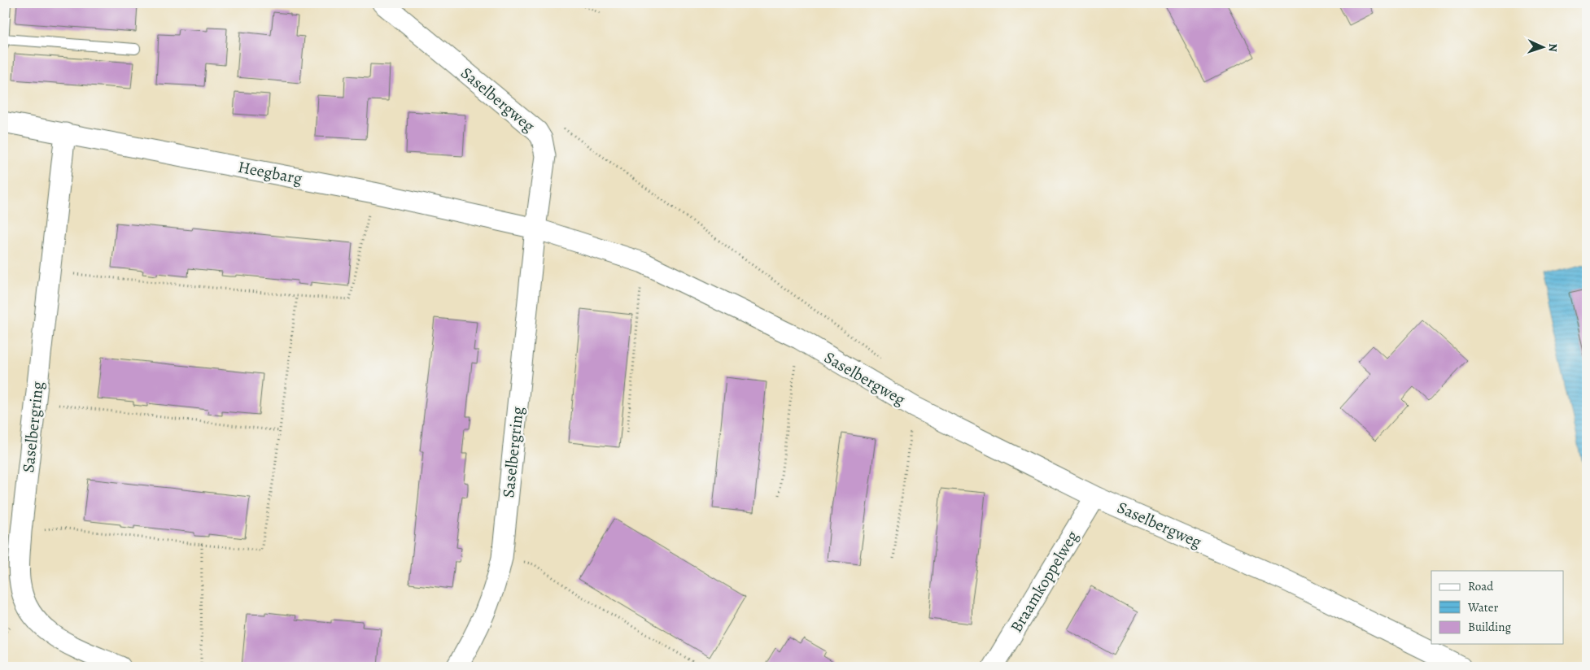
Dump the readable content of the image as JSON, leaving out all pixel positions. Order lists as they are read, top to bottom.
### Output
{
  "streets": {
    "street": [
      "Saselbergweg",
      "Heegbarg",
      "Saselbergring",
      "Braamkoppelweg"
    ]
  },
  "crossings": [
    ["Saselbergweg", "Heegbarg"],
    ["Saselbergweg", "Saselbergring"],
    ["Saselbergweg", "Braamkoppelweg"],
    ["Heegbarg", "Saselbergring"]
  ],
  "legend": ["Road", "Water", "Building"],
  "north": "right"
}
